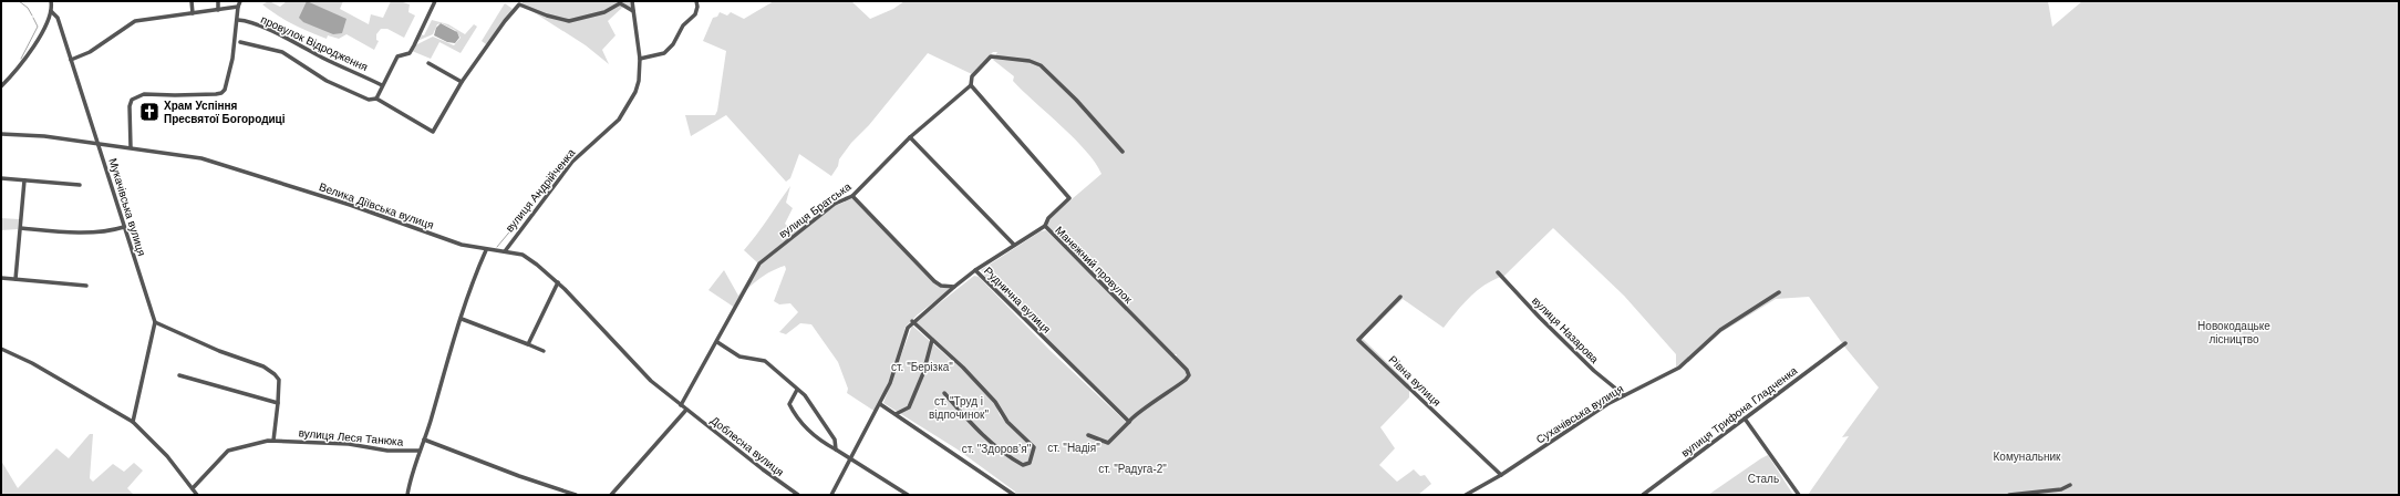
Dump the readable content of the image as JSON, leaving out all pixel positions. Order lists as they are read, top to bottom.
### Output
{
  "streets": {
    "street": [
      "провулок Відродження",
      "вулиця Андрійченка",
      "Велика Діївська вулиця",
      "Мукачівська вулиця",
      "вулиця Братська",
      "Манежний провулок",
      "Руднична вулиця",
      "вулиця Назарова",
      "Рівна вулиця",
      "вулиця Трифона Гладченка",
      "Сухачівська вулиця",
      "вулиця Леся Танюка",
      "Доблесна вулиця"
    ]
  },
  "crossings": [
    ["провулок Відродження", "вулиця Андрійченка"],
    ["вулиця Андрійченка", "Велика Діївська вулиця"],
    ["Велика Діївська вулиця", "Мукачівська вулиця"],
    ["Велика Діївська вулиця", "вулиця Братська"],
    ["Велика Діївська вулиця", "Доблесна вулиця"],
    ["вулиця Братська", "Манежний провулок"],
    ["Манежний провулок", "Руднична вулиця"],
    ["вулиця Назарова", "Сухачівська вулиця"],
    ["Рівна вулиця", "Сухачівська вулиця"]
  ],
  "parks": [
    "Новокодацьке лісництво",
    "ст. \"Берізка\"",
    "ст. \"Труд і відпочинок\"",
    "ст. \"Надія\"",
    "ст. \"Здоров’я\"",
    "Комунальник",
    "ст. \"Радуга-2\"",
    "Сталь"
  ],
  "places": {
    "church": ["Храм Успіння Пресвятої Богородиці"]
  }
}
